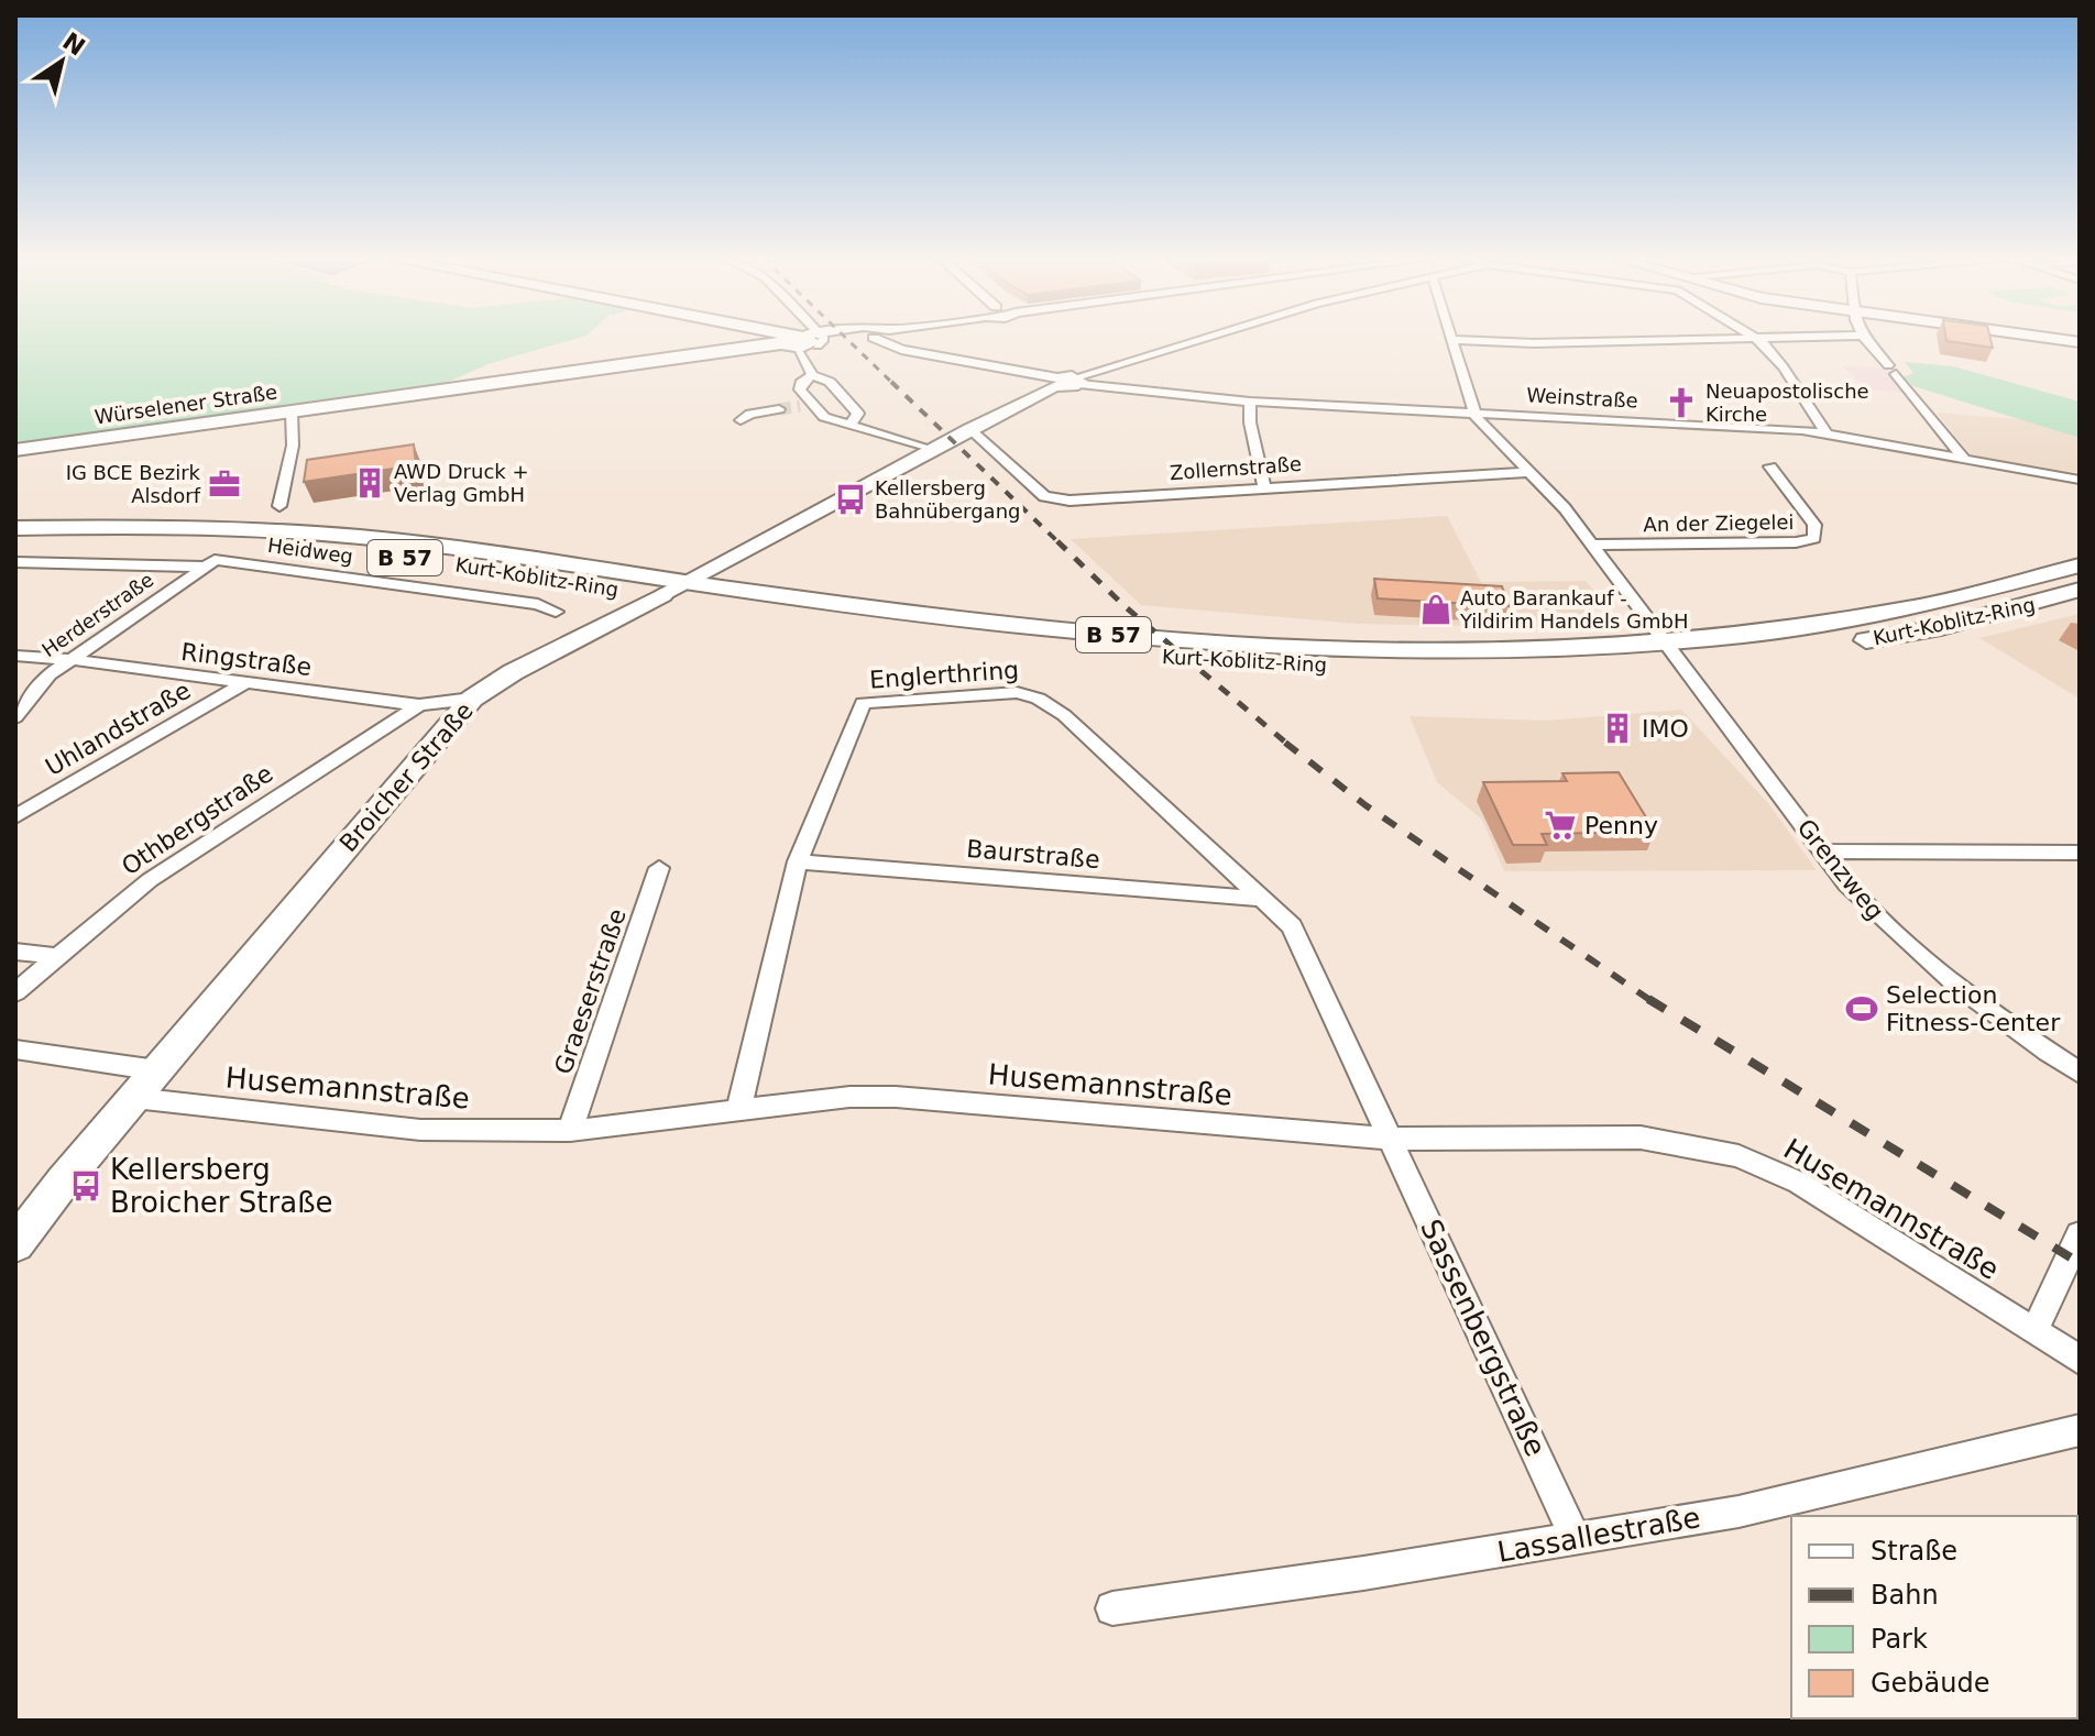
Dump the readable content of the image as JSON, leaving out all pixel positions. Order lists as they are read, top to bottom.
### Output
{
  "streets": {
    "main road": [
      "Würselener Straße",
      "B 57",
      "Kurt-Koblitz-Ring",
      "Broicher Straße"
    ],
    "street": [
      "Weinstraße",
      "Zollernstraße",
      "An der Ziegelei",
      "Heidweg",
      "Herderstraße",
      "Ringstraße",
      "Englerthring",
      "Uhlandstraße",
      "Othbergstraße",
      "Baurstraße",
      "Grenzweg",
      "Graeserstraße",
      "Husemannstraße",
      "Sassenbergstraße",
      "Lassallestraße"
    ]
  },
  "crossings": [
    ["Weinstraße", "Grenzweg"],
    ["Zollernstraße", "Broicher Straße"],
    ["Zollernstraße", "Grenzweg"],
    ["An der Ziegelei", "Grenzweg"],
    ["Heidweg", "Herderstraße"],
    ["Kurt-Koblitz-Ring", "Broicher Straße"],
    ["Kurt-Koblitz-Ring", "Grenzweg"],
    ["Herderstraße", "Ringstraße"],
    ["Ringstraße", "Uhlandstraße"],
    ["Ringstraße", "Broicher Straße"],
    ["Ringstraße", "Othbergstraße"],
    ["Englerthring", "Baurstraße"],
    ["Englerthring", "Husemannstraße"],
    ["Englerthring", "Sassenbergstraße"],
    ["Broicher Straße", "Husemannstraße"],
    ["Graeserstraße", "Husemannstraße"],
    ["Husemannstraße", "Sassenbergstraße"],
    ["Sassenbergstraße", "Lassallestraße"]
  ],
  "places": {
    "church": ["Neuapostolische Kirche"],
    "building": ["AWD Druck + Verlag GmbH", "IMO"],
    "office": ["IG BCE Bezirk Alsdorf"],
    "bus stop": ["Kellersberg Bahnübergang", "Kellersberg Broicher Straße"],
    "shop": ["Auto Barankauf - Yildirim Handels GmbH"],
    "supermarket": ["Penny"],
    "sports": ["Selection Fitness-Center"]
  },
  "legend": [
    "Straße",
    "Bahn",
    "Park",
    "Gebäude"
  ],
  "north": "top right"
}
